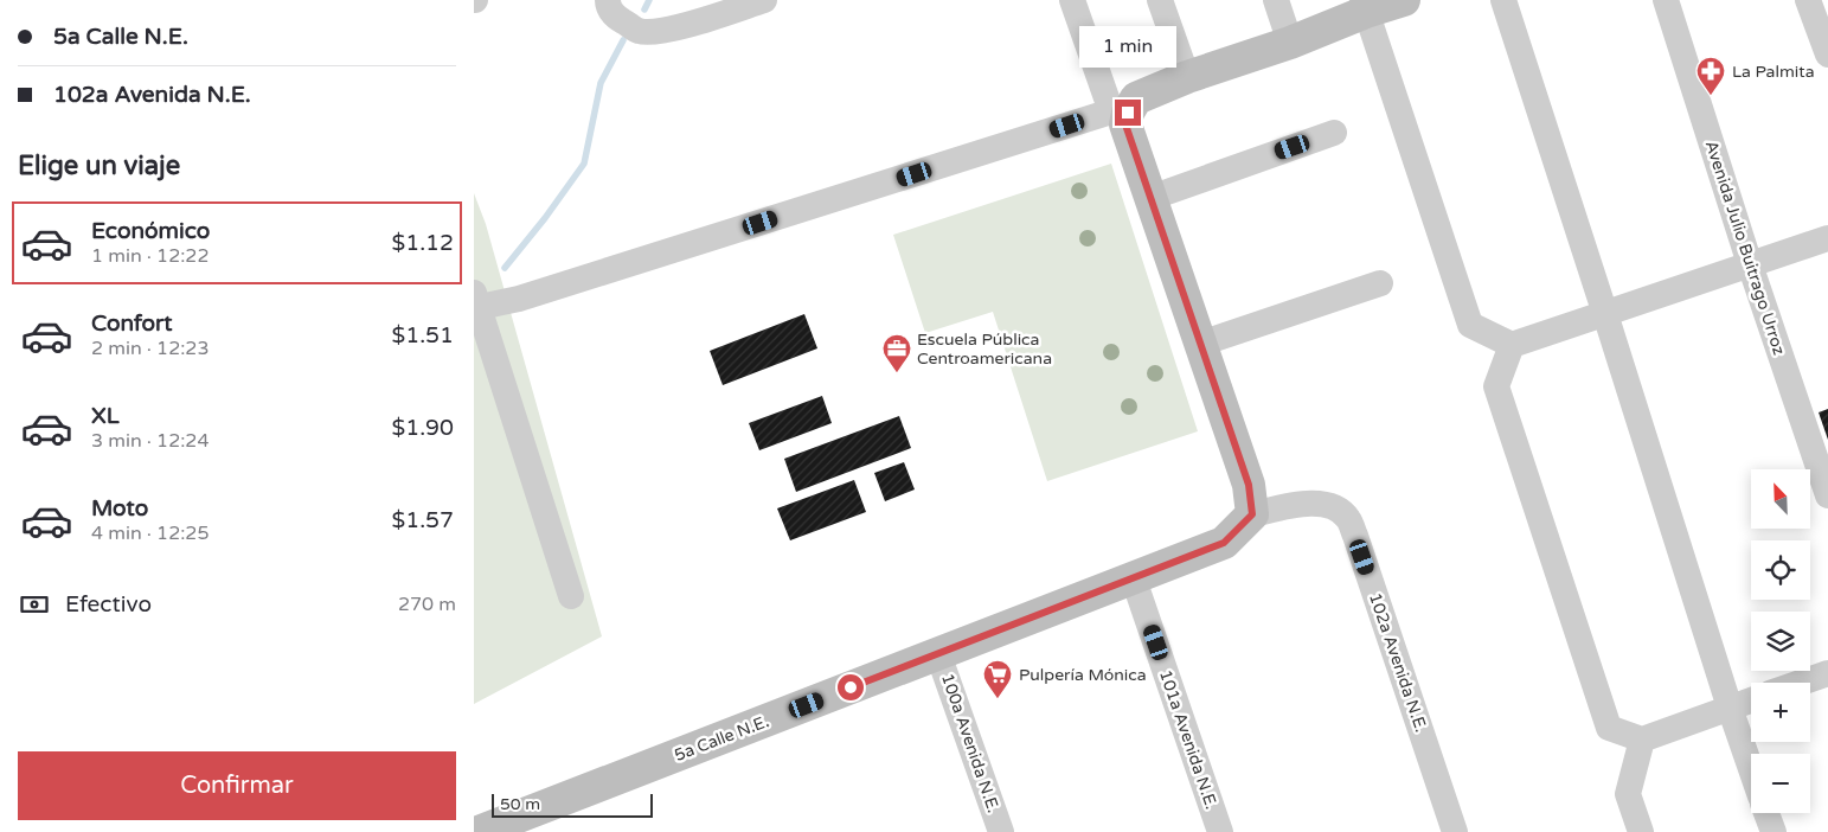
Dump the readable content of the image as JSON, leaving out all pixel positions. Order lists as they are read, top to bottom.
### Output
{
  "streets": {
    "street": [
      "Avenida Julio Buitrago Urroz",
      "102a Avenida N.E.",
      "5a Calle N.E.",
      "101a Avenida N.E.",
      "100a Avenida N.E."
    ]
  },
  "crossings": [
    ["102a Avenida N.E.", "5a Calle N.E."],
    ["5a Calle N.E.", "101a Avenida N.E."],
    ["5a Calle N.E.", "100a Avenida N.E."]
  ],
  "places": {
    "pharmacy": ["La Palmita"],
    "office": ["Escuela Pública Centroamericana"],
    "supermarket": ["Pulpería Mónica"]
  },
  "scale_bar": "50 m",
  "north": "top left",
  "page": {
    "banner": ["5a Calle N.E.", "102a Avenida N.E."],
    "bubble": "1 min",
    "heading": "Elige un viaje",
    "list": [
      {
        "name": "Económico",
        "note": "1 min · 12:22",
        "value": "$1.12"
      },
      {
        "name": "Confort",
        "note": "2 min · 12:23",
        "value": "$1.51"
      },
      {
        "name": "XL",
        "note": "3 min · 12:24",
        "value": "$1.90"
      },
      {
        "name": "Moto",
        "note": "4 min · 12:25",
        "value": "$1.57"
      }
    ],
    "map_buttons": ["+", "−"],
    "pay": ["Efectivo", "270 m"],
    "buttons": "Confirmar",
    "scale": "50 m"
  }
}
